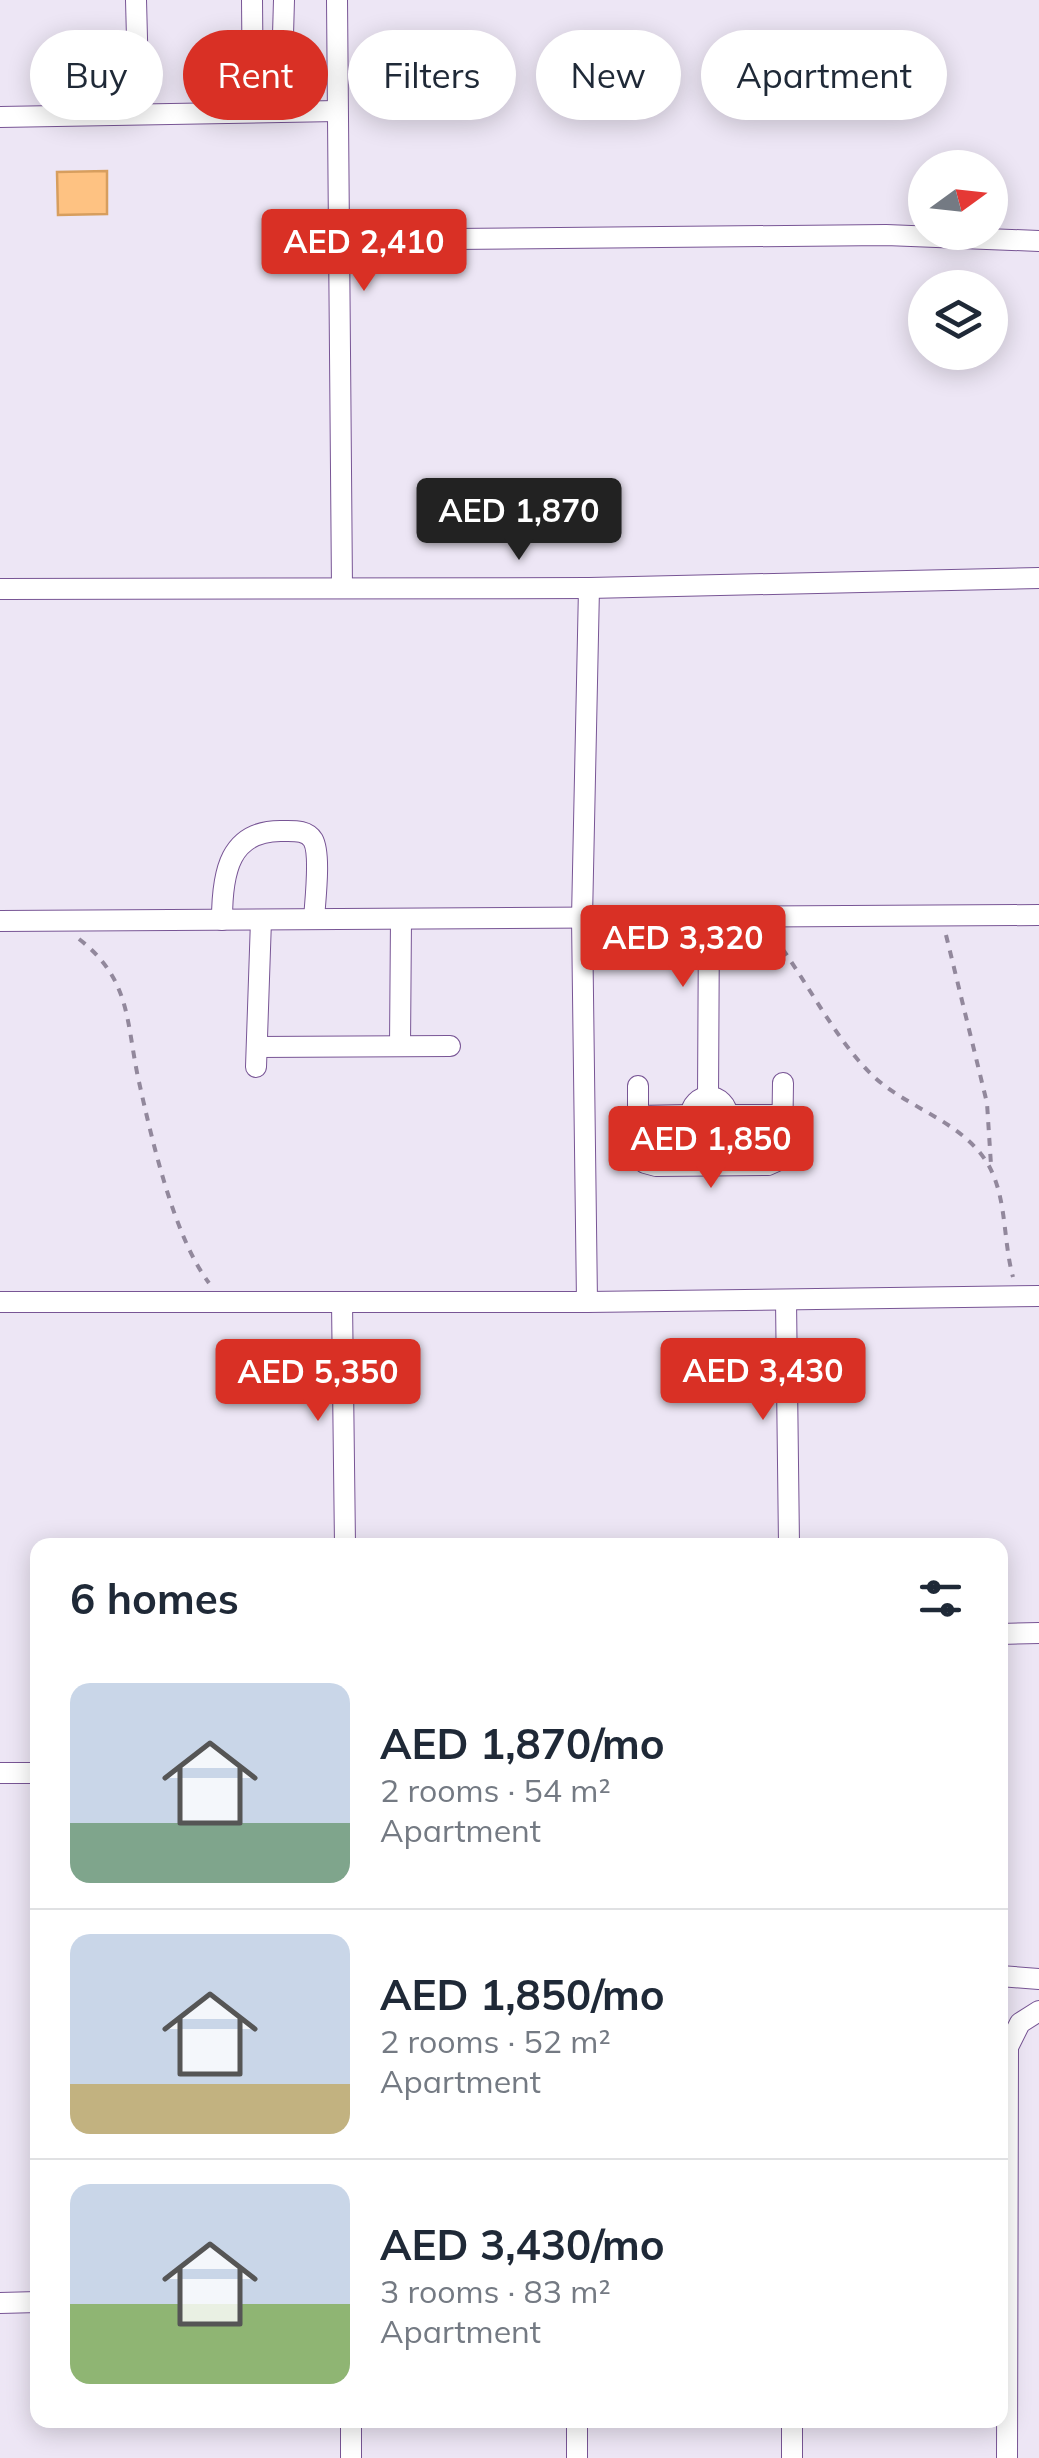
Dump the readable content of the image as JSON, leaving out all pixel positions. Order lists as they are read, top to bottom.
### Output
{
  "north": "right",
  "page": {
    "chip": [
      "Buy",
      "Rent",
      "Filters",
      "New",
      "Apartment"
    ],
    "price": [
      "AED 2,410",
      "AED 1,870",
      "AED 3,320",
      "AED 1,850",
      "AED 3,430",
      "AED 5,350"
    ],
    "heading": "6 homes",
    "list": [
      {
        "name": "AED 1,870/mo",
        "note": "2 rooms · 54 m² · Apartment"
      },
      {
        "name": "AED 1,850/mo",
        "note": "2 rooms · 52 m² · Apartment"
      },
      {
        "name": "AED 3,430/mo",
        "note": "3 rooms · 83 m² · Apartment"
      }
    ]
  }
}
